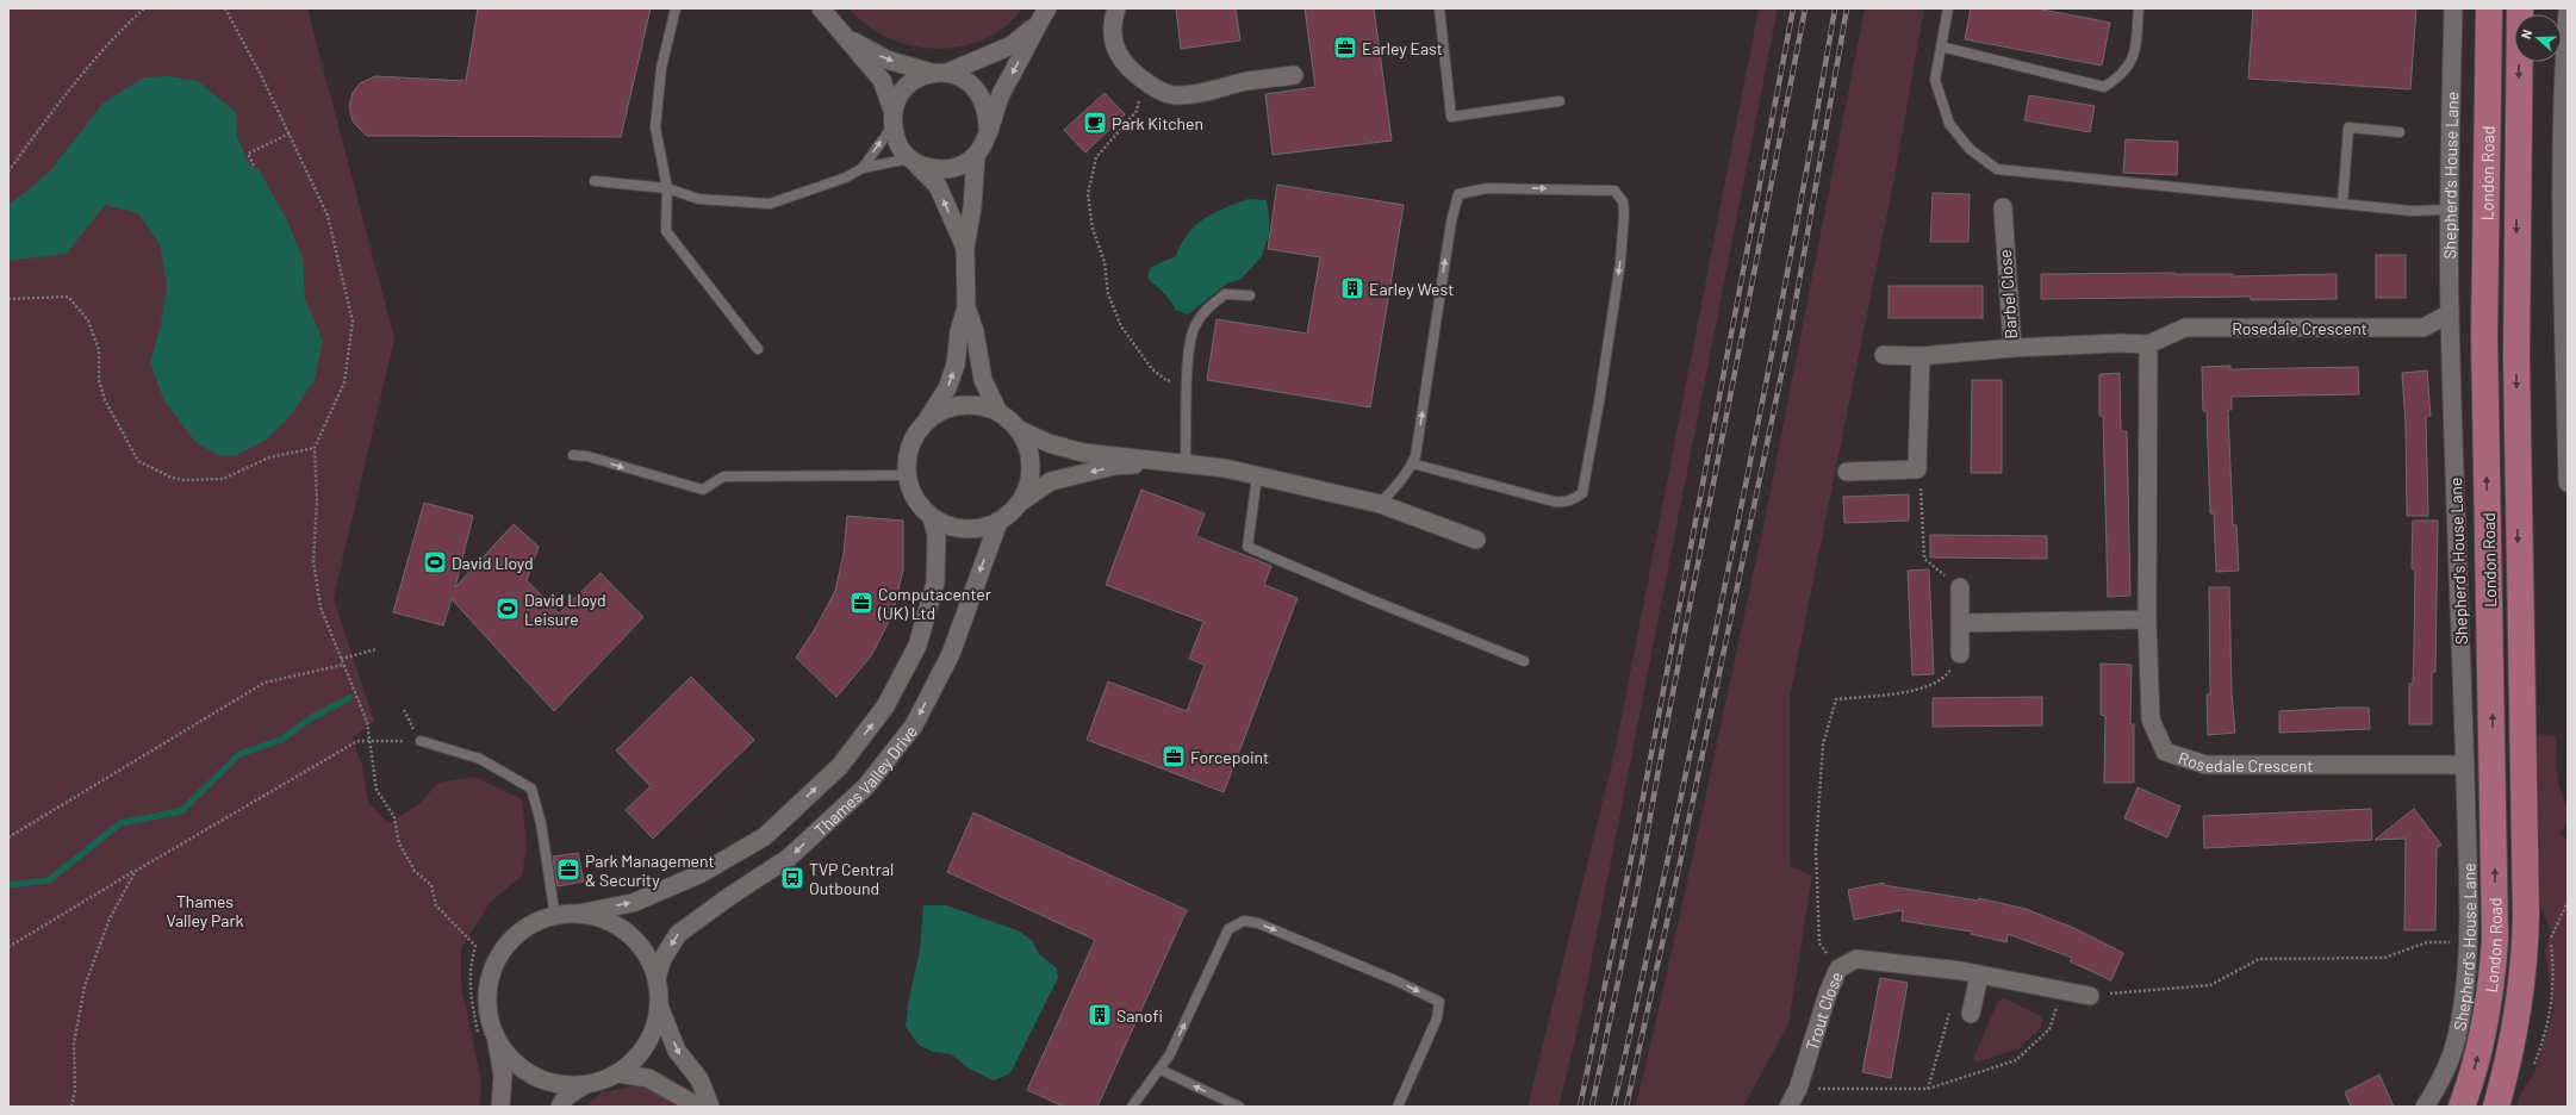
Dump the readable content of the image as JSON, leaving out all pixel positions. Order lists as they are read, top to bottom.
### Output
{
  "streets": {
    "main road": ["London Road"],
    "street": [
      "Shepherd's House Lane",
      "Barbel Close",
      "Rosedale Crescent",
      "Thames Valley Drive",
      "Trout Close"
    ]
  },
  "crossings": [
    ["Shepherd's House Lane", "Rosedale Crescent"],
    ["Barbel Close", "Rosedale Crescent"]
  ],
  "parks": ["Thames Valley Park"],
  "places": {
    "office": [
      "Earley East",
      "Computacenter (UK) Ltd",
      "Forcepoint",
      "Park Management & Security"
    ],
    "cafe": ["Park Kitchen"],
    "building": ["Earley West", "Sanofi"],
    "sports": ["David Lloyd", "David Lloyd Leisure"],
    "bus stop": ["TVP Central Outbound"]
  },
  "north": "left"
}
